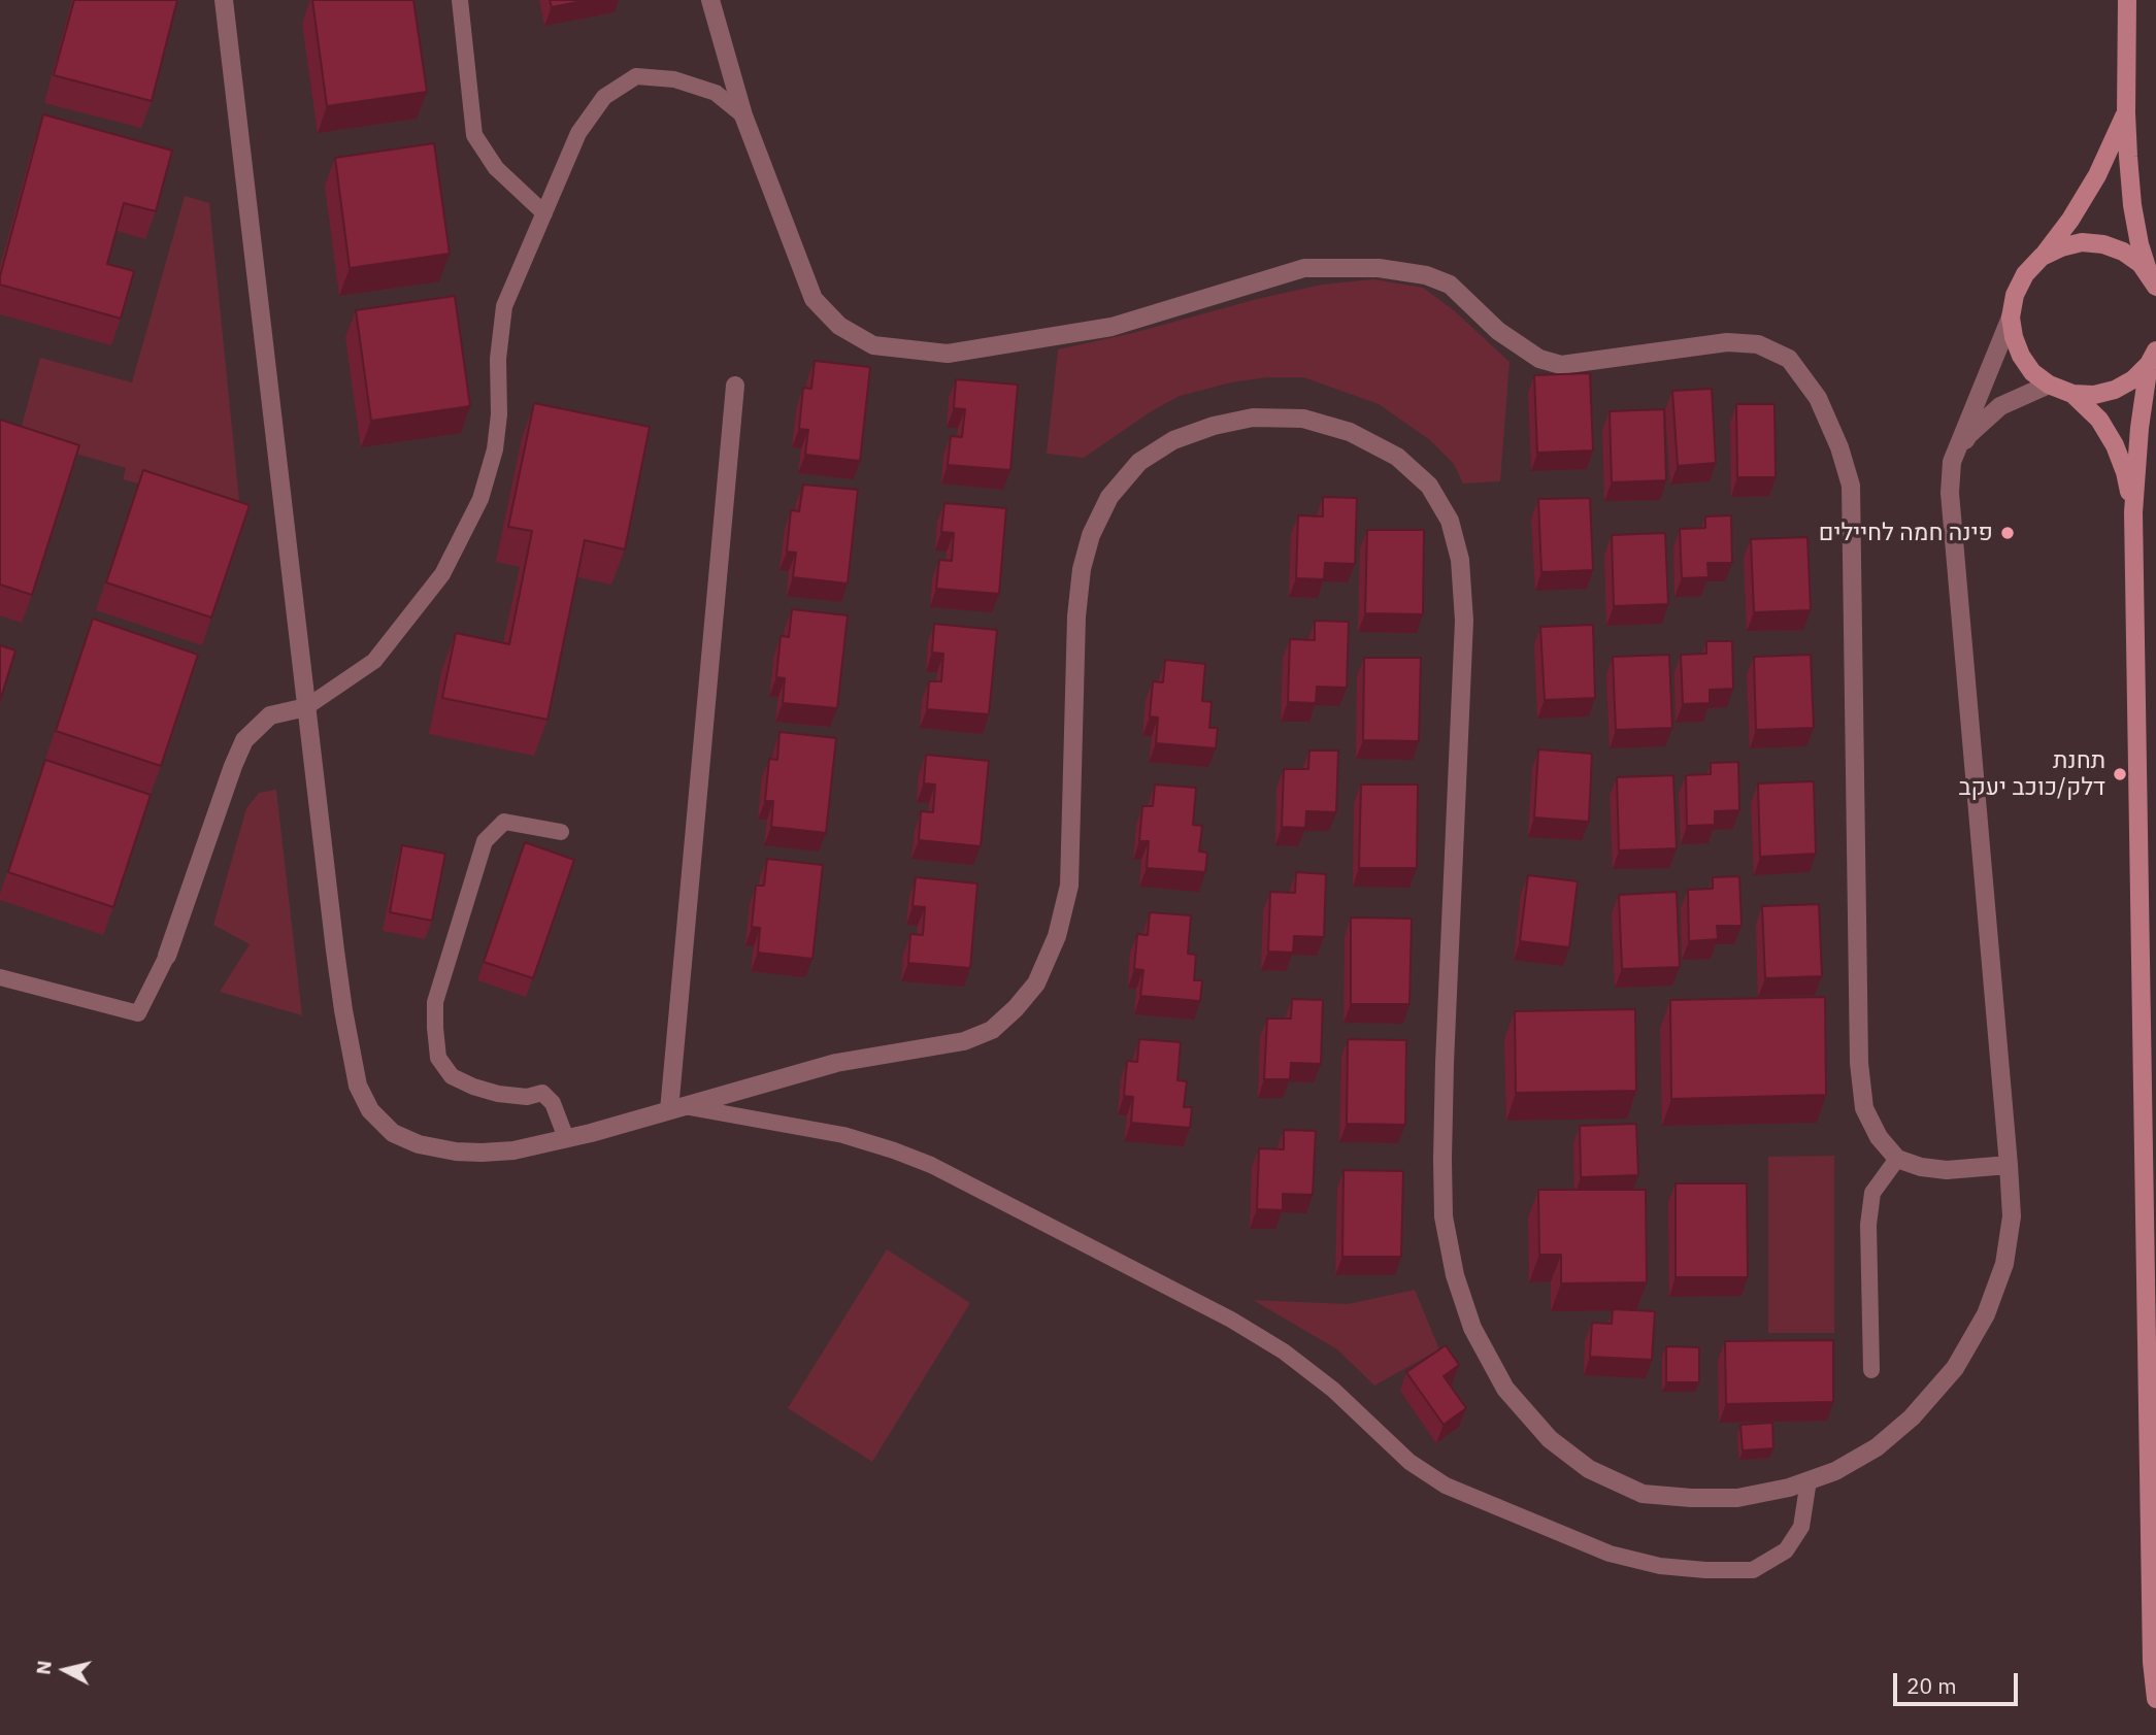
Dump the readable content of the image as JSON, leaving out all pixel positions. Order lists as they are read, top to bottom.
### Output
{
  "places": ["פינה חמה לחיילים", "תחנת דלק/כוכב יעקב"],
  "scale_bar": "20 m",
  "north": "left"
}
